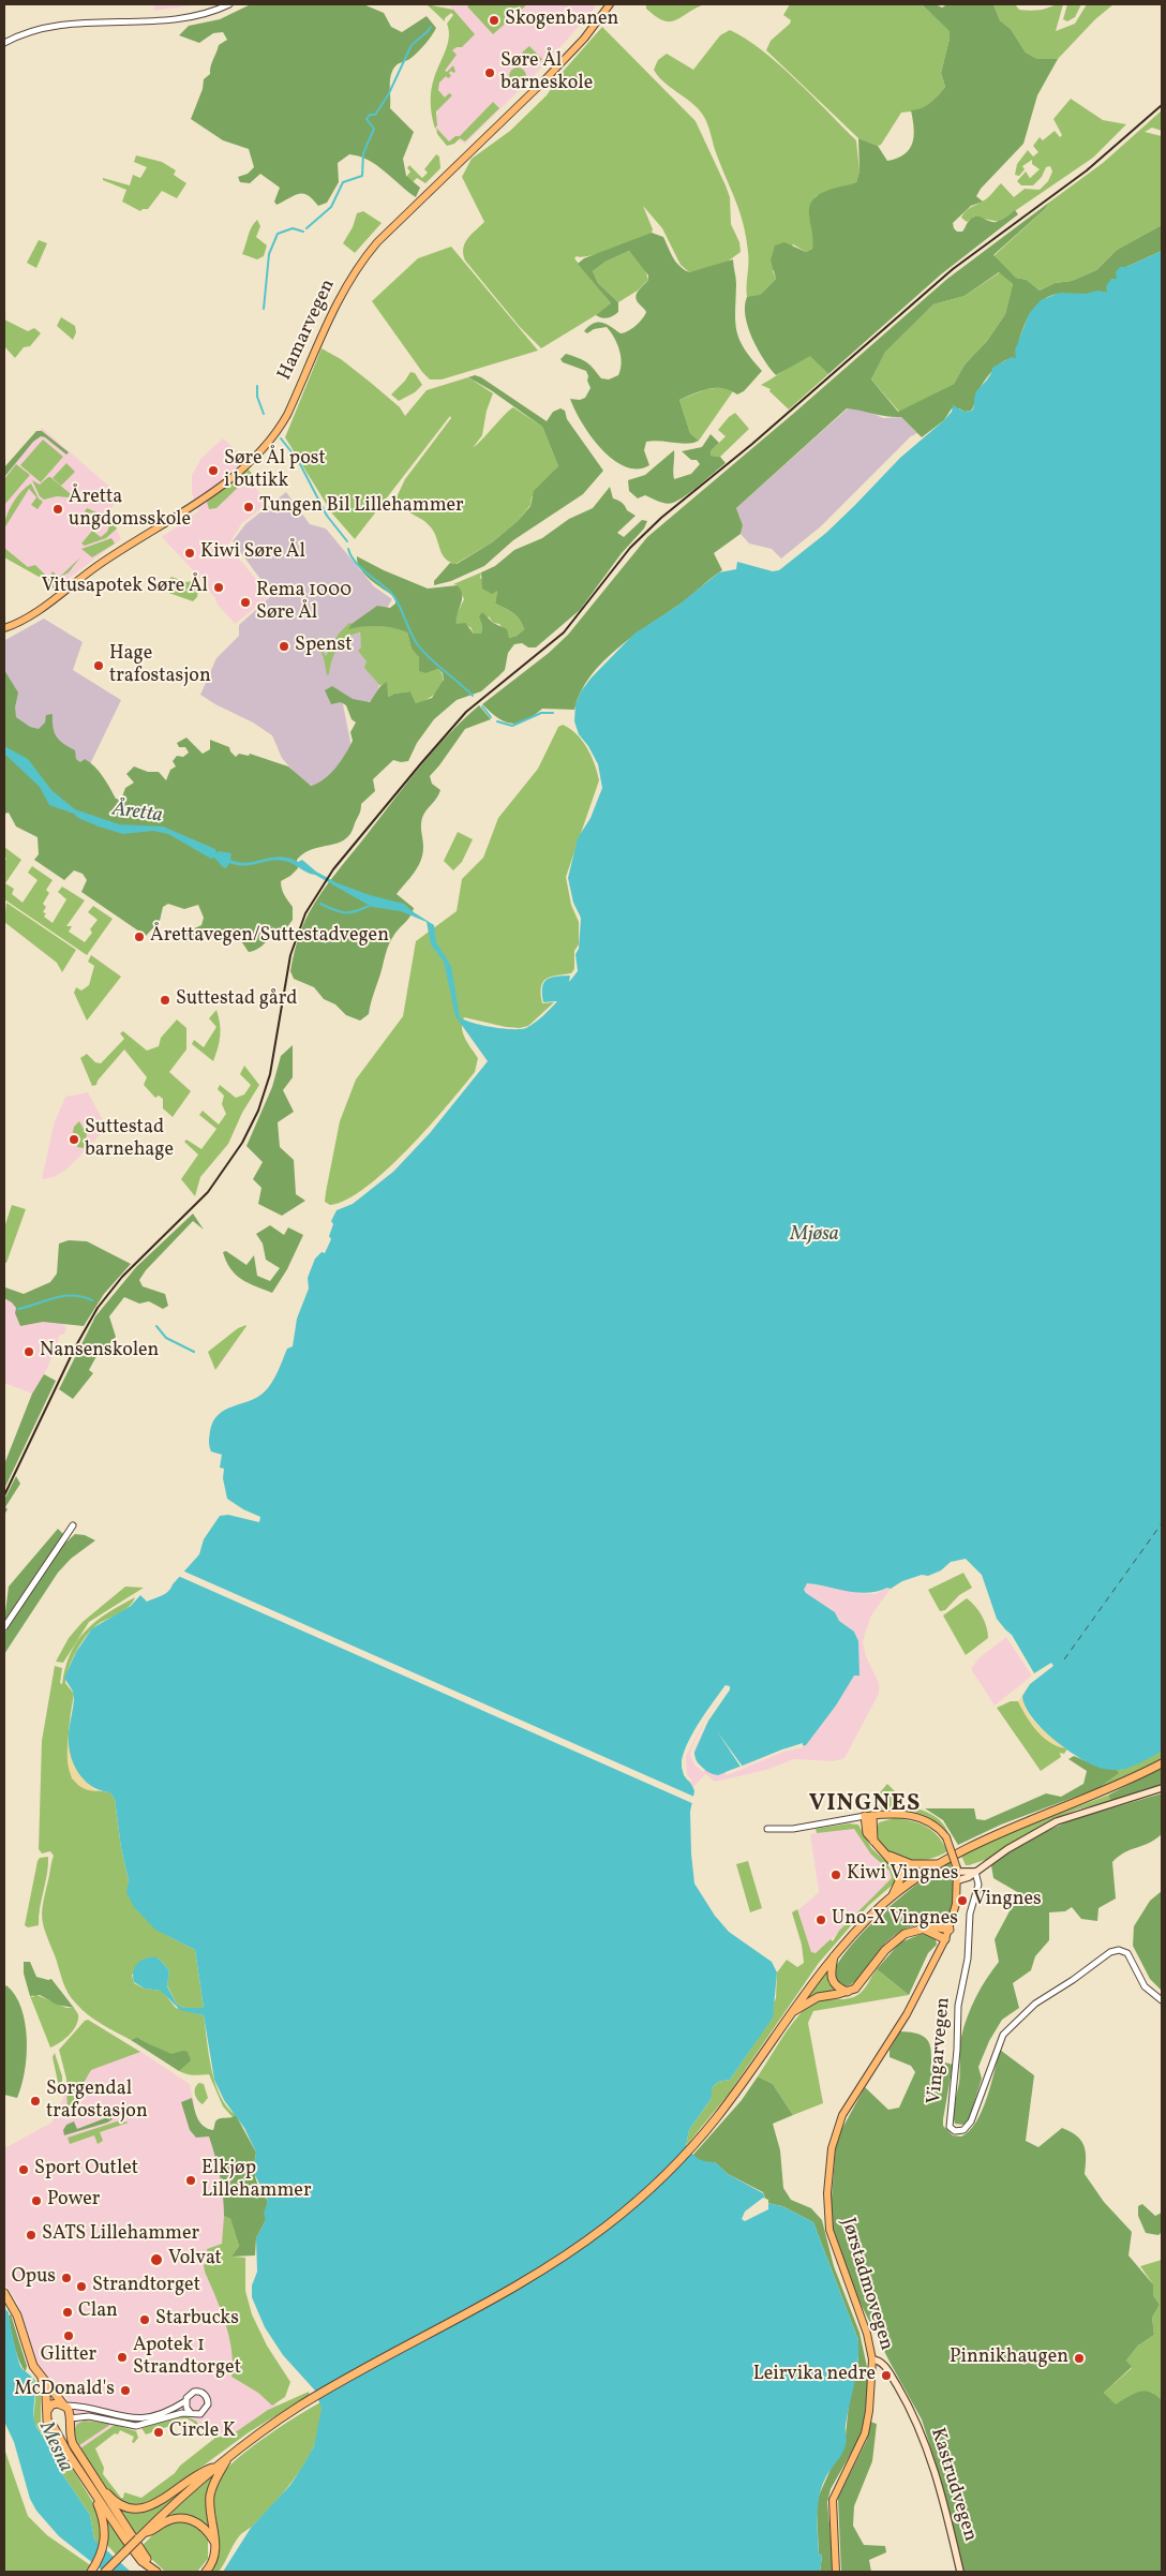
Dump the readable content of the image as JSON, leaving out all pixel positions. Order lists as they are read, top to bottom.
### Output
{
  "streets": {
    "main road": ["Hamarvegen", "Jørstadmovegen", "Kastrudvegen"],
    "street": ["Vingarvegen"]
  },
  "crossings": [
    ["Jørstadmovegen", "Kastrudvegen"]
  ],
  "districts": ["VINGNES"],
  "water": ["Åretta", "Mjøsa", "Mesna"],
  "places": [
    "Skogenbanen",
    "Søre Ål barneskole",
    "Søre Ål post i butikk",
    "Tungen Bil Lillehammer",
    "Åretta ungdomsskole",
    "Kiwi Søre Ål",
    "Vitusapotek Søre Ål",
    "Rema 1000 Søre Ål",
    "Spenst",
    "Hage trafostasjon",
    "Årettavegen/Suttestadvegen",
    "Suttestad gård",
    "Suttestad barnehage",
    "Nansenskolen",
    "Kiwi Vingnes",
    "Vingnes",
    "Uno-X Vingnes",
    "Sorgendal trafostasjon",
    "Sport Outlet",
    "Elkjøp Lillehammer",
    "Power",
    "SATS Lillehammer",
    "Volvat",
    "Opus",
    "Strandtorget",
    "Clan",
    "Starbucks",
    "Glitter",
    "Apotek 1 Strandtorget",
    "Pinnikhaugen",
    "Leirvika nedre",
    "McDonald's",
    "Circle K"
  ]
}
